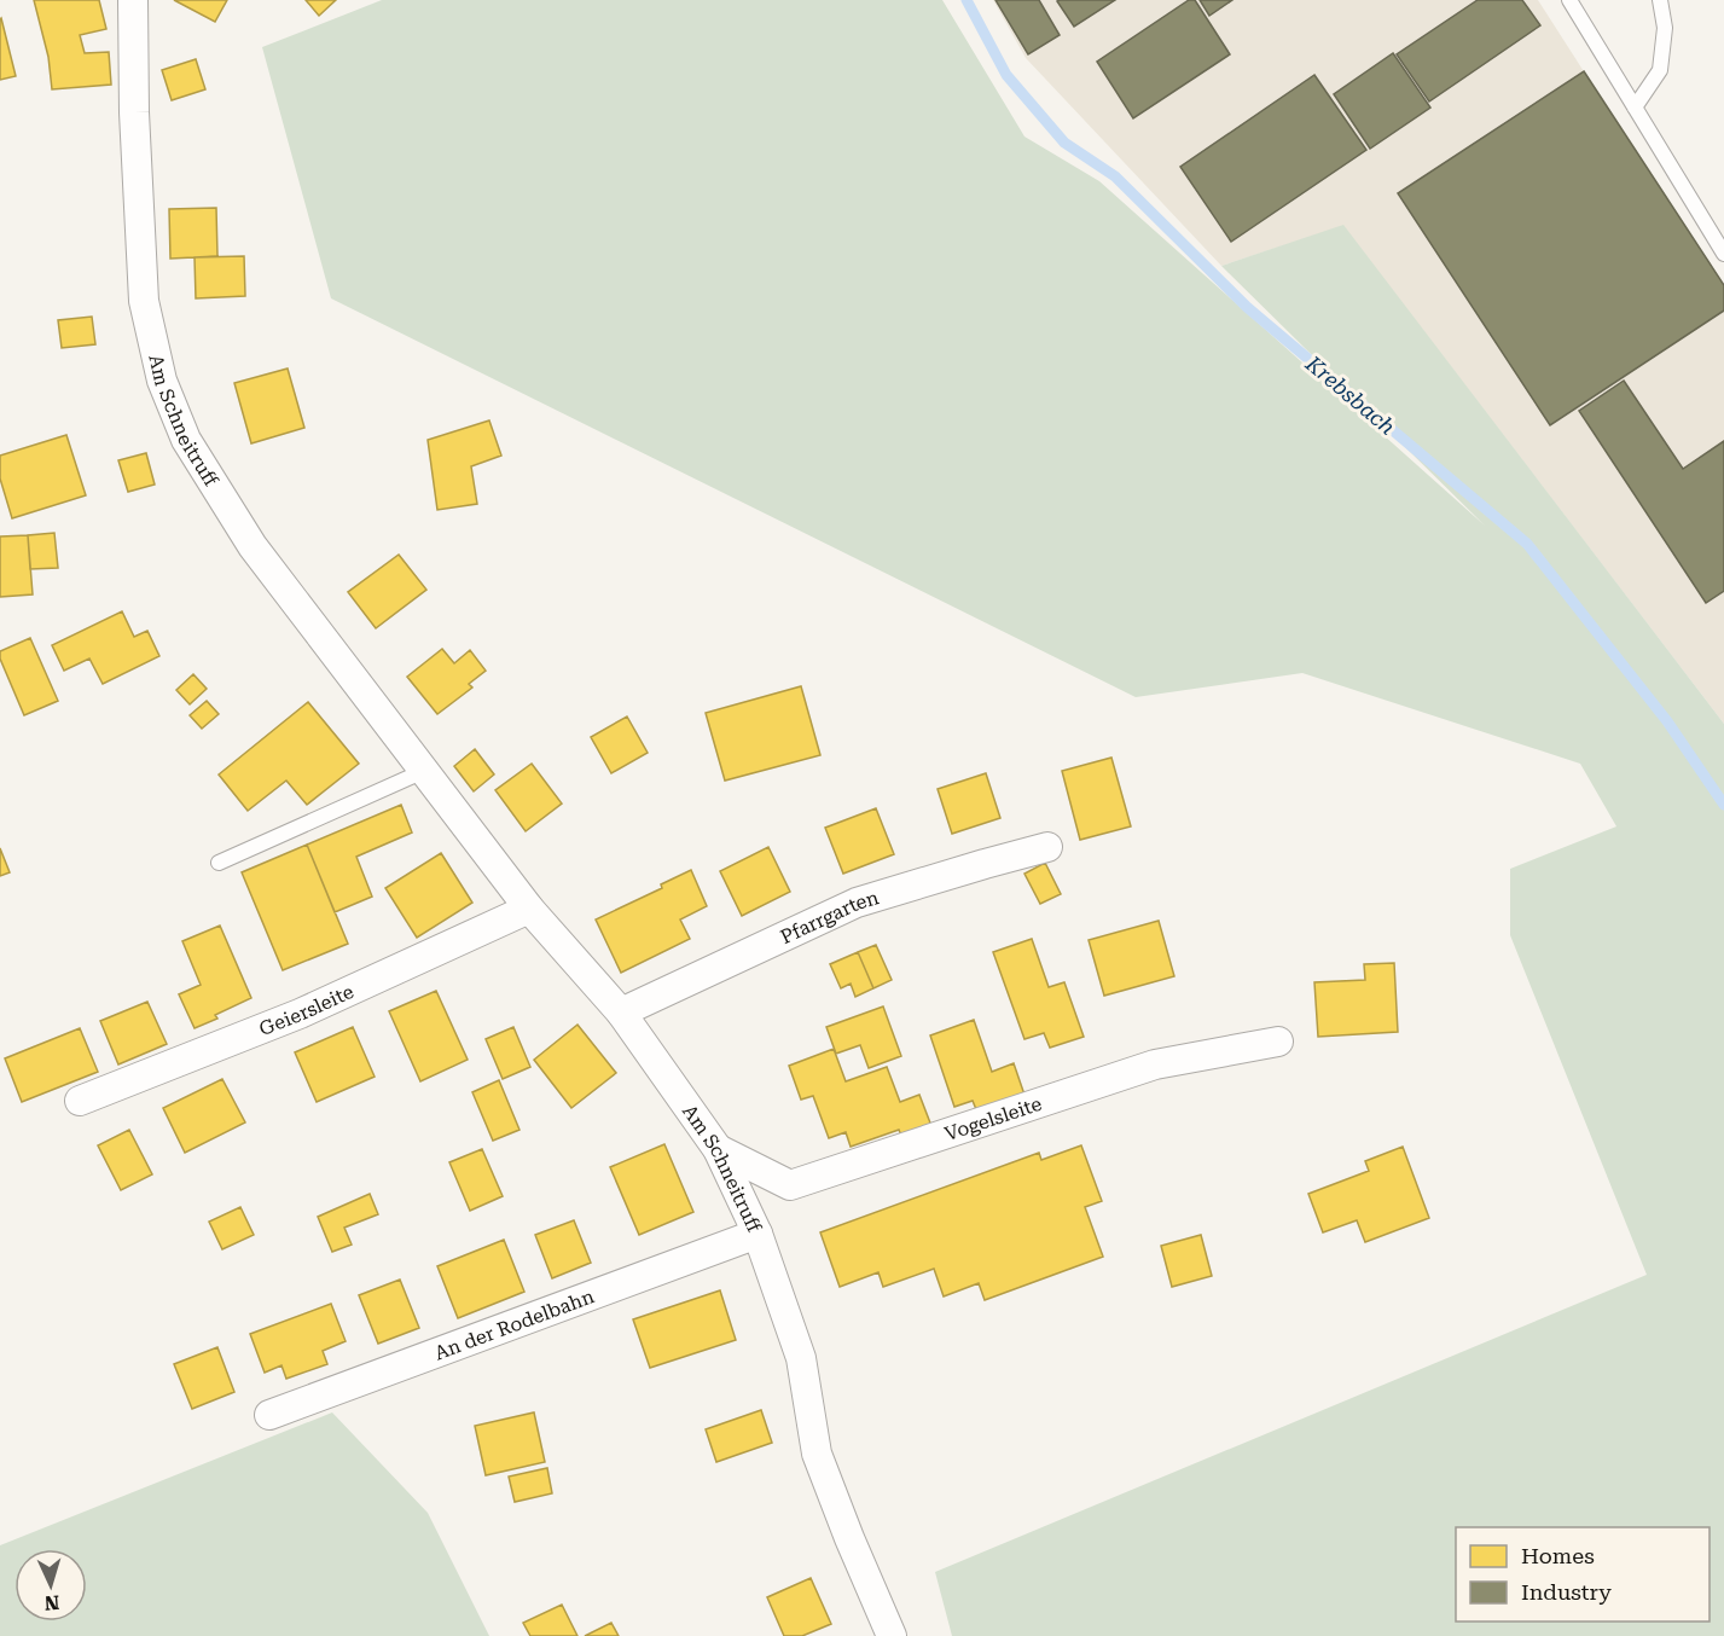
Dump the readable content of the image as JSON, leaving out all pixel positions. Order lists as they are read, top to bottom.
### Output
{
  "streets": {
    "street": [
      "Am Schneitruff",
      "Pfarrgarten",
      "Geiersleite",
      "Vogelsleite",
      "An der Rodelbahn"
    ]
  },
  "crossings": [
    ["Am Schneitruff", "Pfarrgarten"],
    ["Am Schneitruff", "Geiersleite"],
    ["Am Schneitruff", "Vogelsleite"],
    ["Am Schneitruff", "An der Rodelbahn"]
  ],
  "water": ["Krebsbach"],
  "legend": ["Homes", "Industry"],
  "north": "bottom"
}
